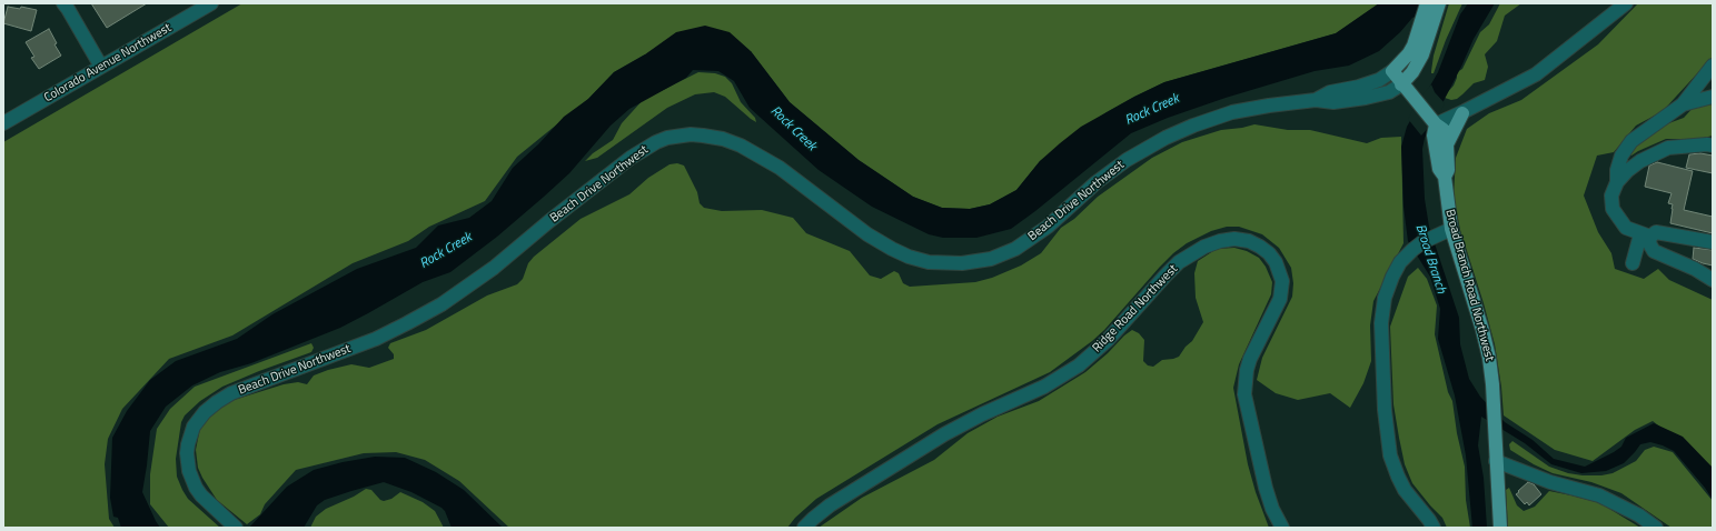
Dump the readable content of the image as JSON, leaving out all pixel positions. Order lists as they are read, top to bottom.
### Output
{
  "streets": {
    "main road": ["Beach Drive Northwest", "Broad Branch Road Northwest"],
    "street": ["Colorado Avenue Northwest", "Ridge Road Northwest"]
  },
  "crossings": [
    ["Beach Drive Northwest", "Broad Branch Road Northwest"]
  ],
  "water": ["Rock Creek", "Broad Branch"]
}
